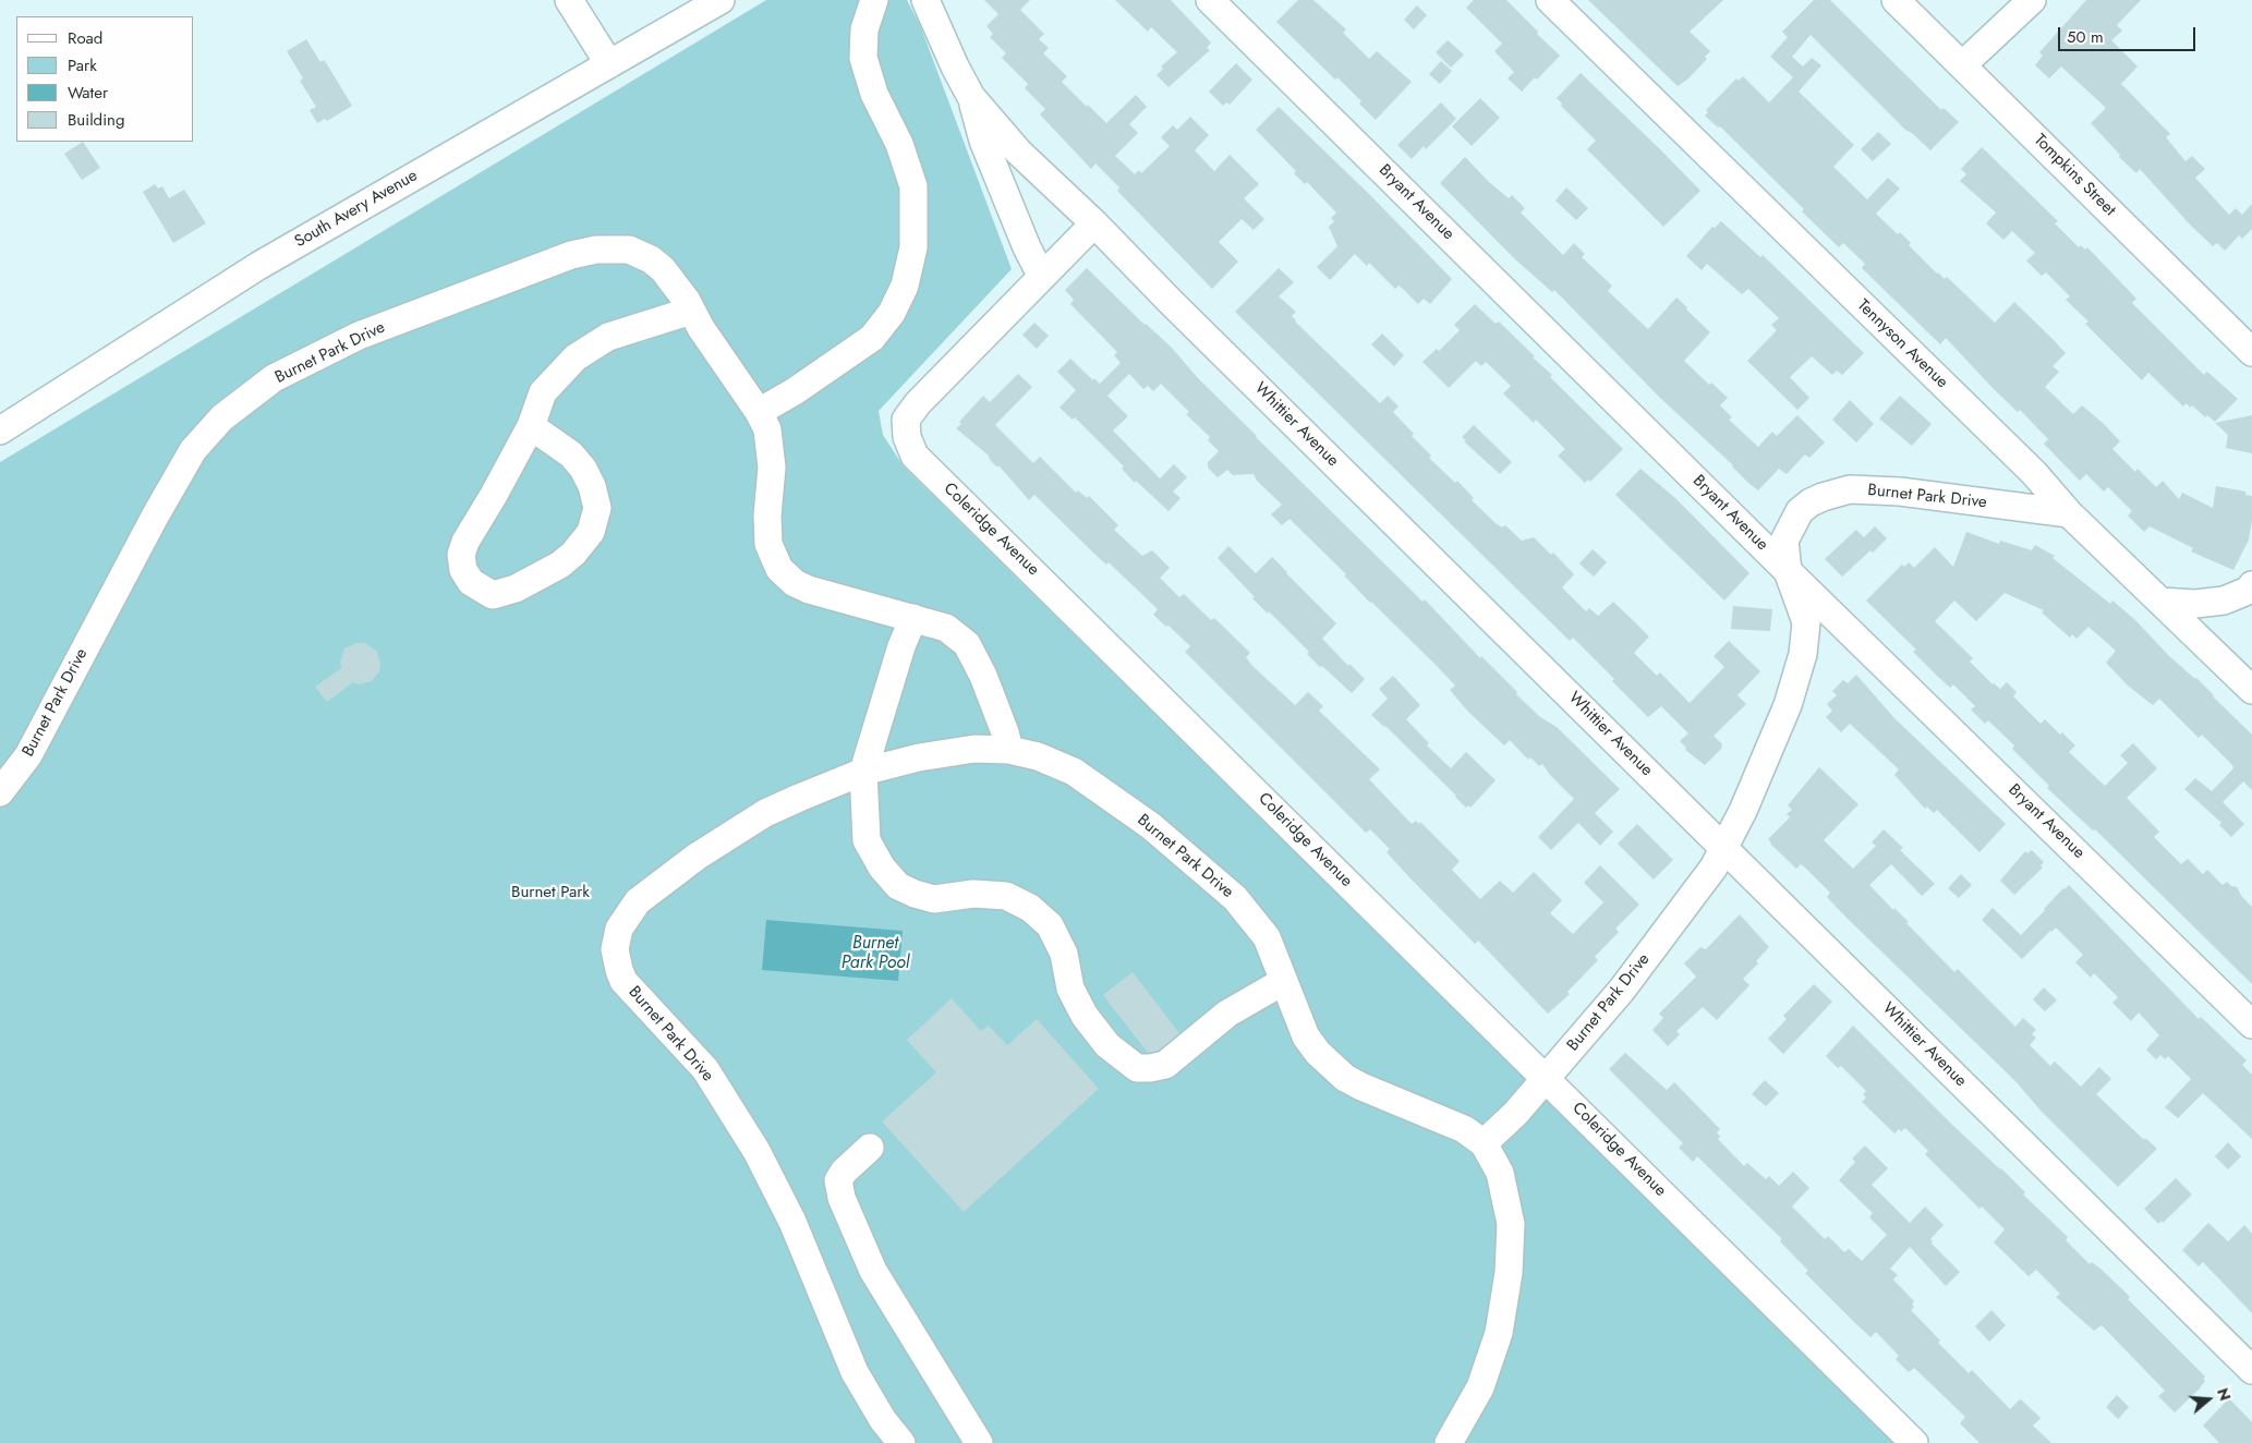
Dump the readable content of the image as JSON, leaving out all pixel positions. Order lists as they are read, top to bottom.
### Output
{
  "streets": {
    "street": [
      "Tompkins Street",
      "Bryant Avenue",
      "South Avery Avenue",
      "Tennyson Avenue",
      "Burnet Park Drive",
      "Whittier Avenue",
      "Coleridge Avenue"
    ]
  },
  "crossings": [
    ["Bryant Avenue", "Burnet Park Drive"],
    ["Tennyson Avenue", "Burnet Park Drive"],
    ["Burnet Park Drive", "Whittier Avenue"],
    ["Burnet Park Drive", "Coleridge Avenue"],
    ["Whittier Avenue", "Coleridge Avenue"]
  ],
  "water": ["Burnet Park Pool"],
  "parks": ["Burnet Park"],
  "legend": [
    "Road",
    "Park",
    "Water",
    "Building"
  ],
  "scale_bar": "50 m",
  "north": "right"
}
